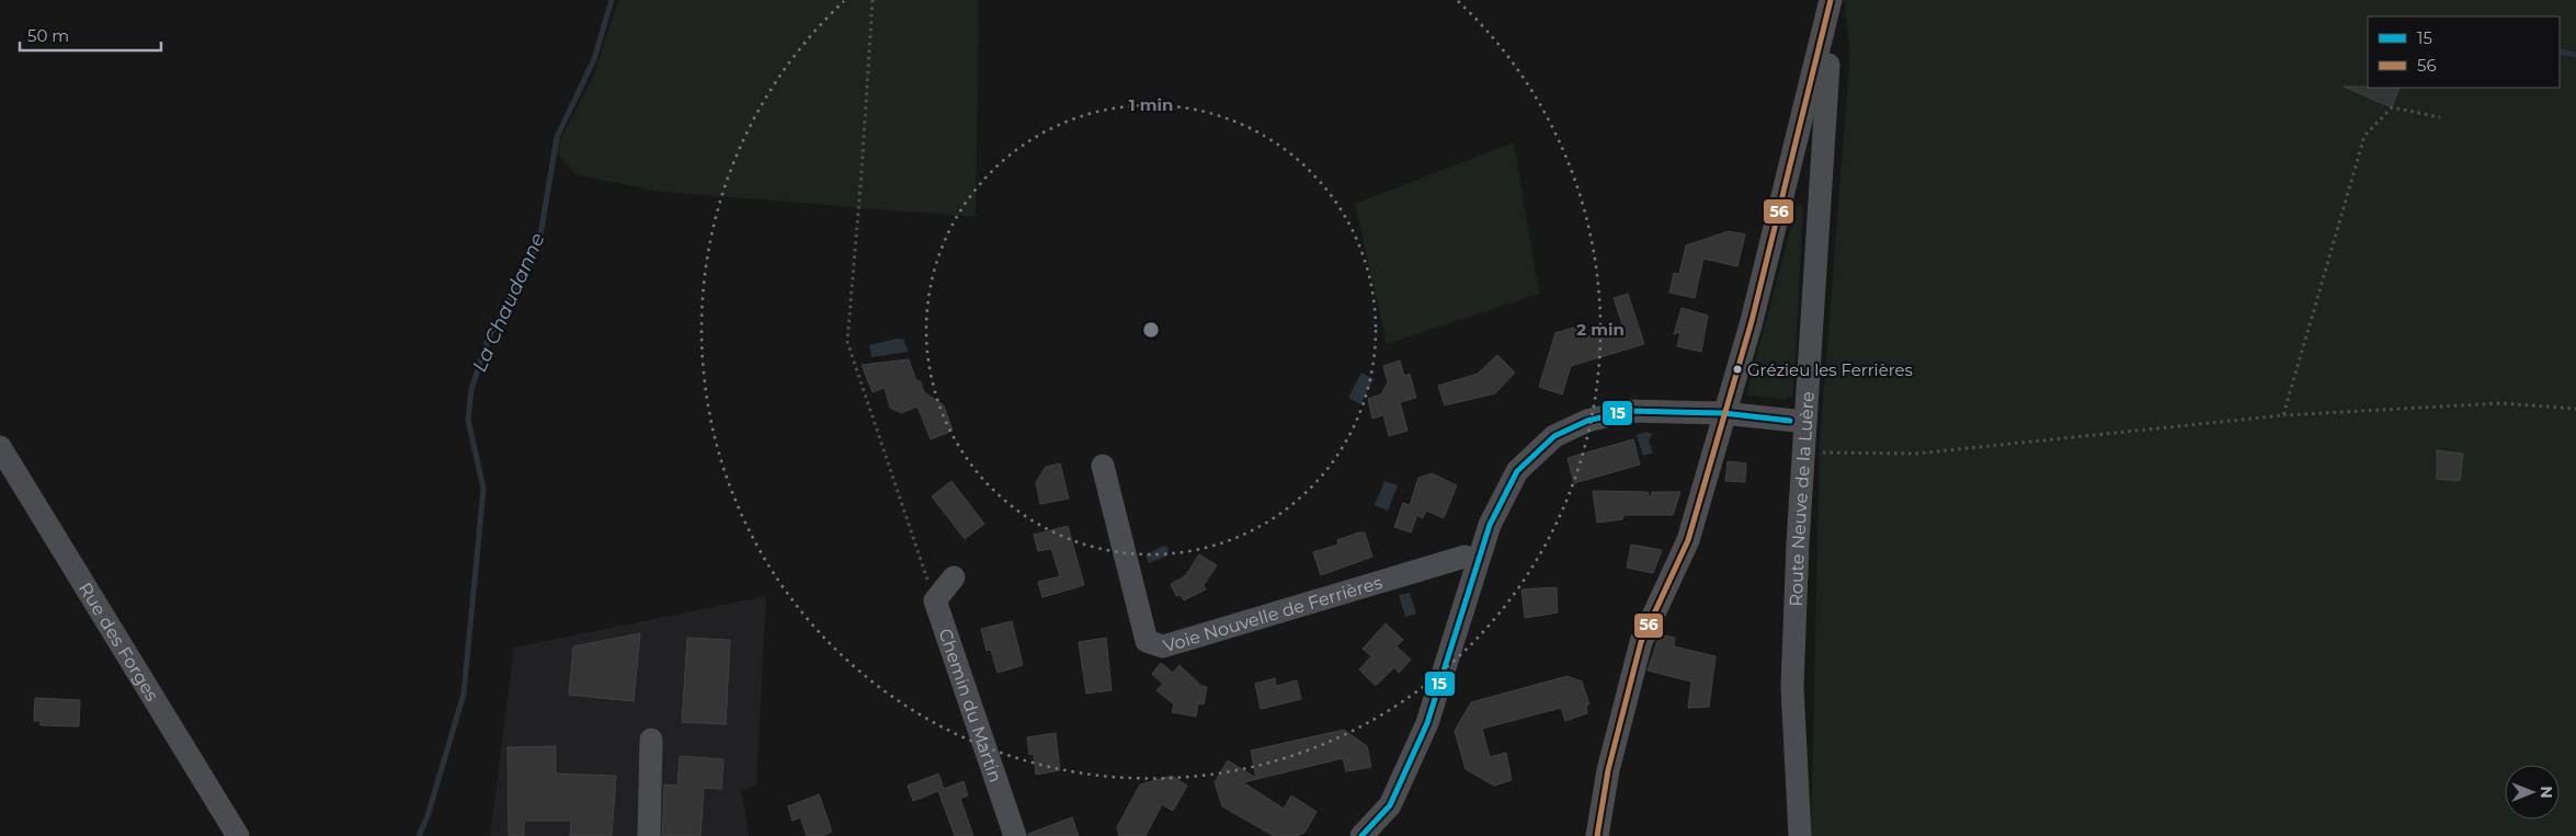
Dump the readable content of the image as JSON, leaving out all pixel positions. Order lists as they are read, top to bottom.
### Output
{
  "streets": {
    "street": [
      "Route Neuve de la Luère",
      "Voie Nouvelle de Ferrières",
      "Rue des Forges",
      "Chemin du Martin"
    ]
  },
  "water": ["La Chaudanne"],
  "places": ["Grézieu les Ferrières"],
  "lines": ["transit line 56", "transit line 15"],
  "legend": ["15", "56"],
  "scale_bar": "50 m",
  "north": "right",
  "rings": ["1 min", "2 min"]
}
